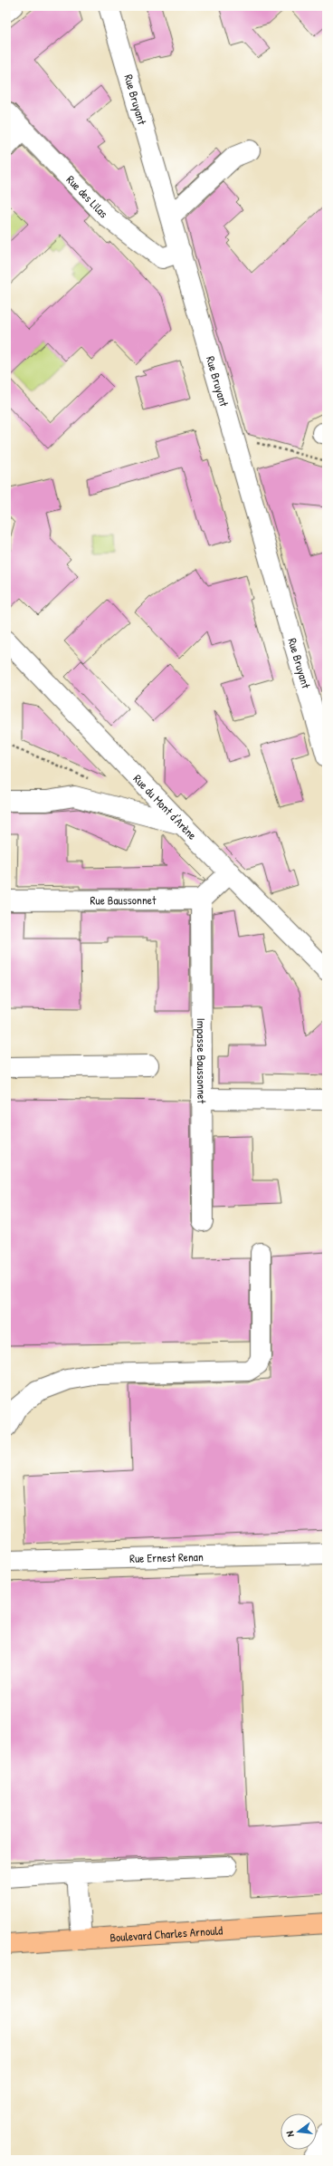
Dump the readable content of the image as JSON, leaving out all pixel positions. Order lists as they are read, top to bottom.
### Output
{
  "streets": {
    "main road": ["Boulevard Charles Arnould"],
    "street": [
      "Rue Bruyant",
      "Rue des Lilas",
      "Rue du Mont d'Arène",
      "Rue Baussonnet",
      "Impasse Baussonnet",
      "Rue Ernest Renan"
    ]
  },
  "crossings": [
    ["Rue Bruyant", "Rue des Lilas"],
    ["Rue Baussonnet", "Impasse Baussonnet"]
  ],
  "north": "left"
}
